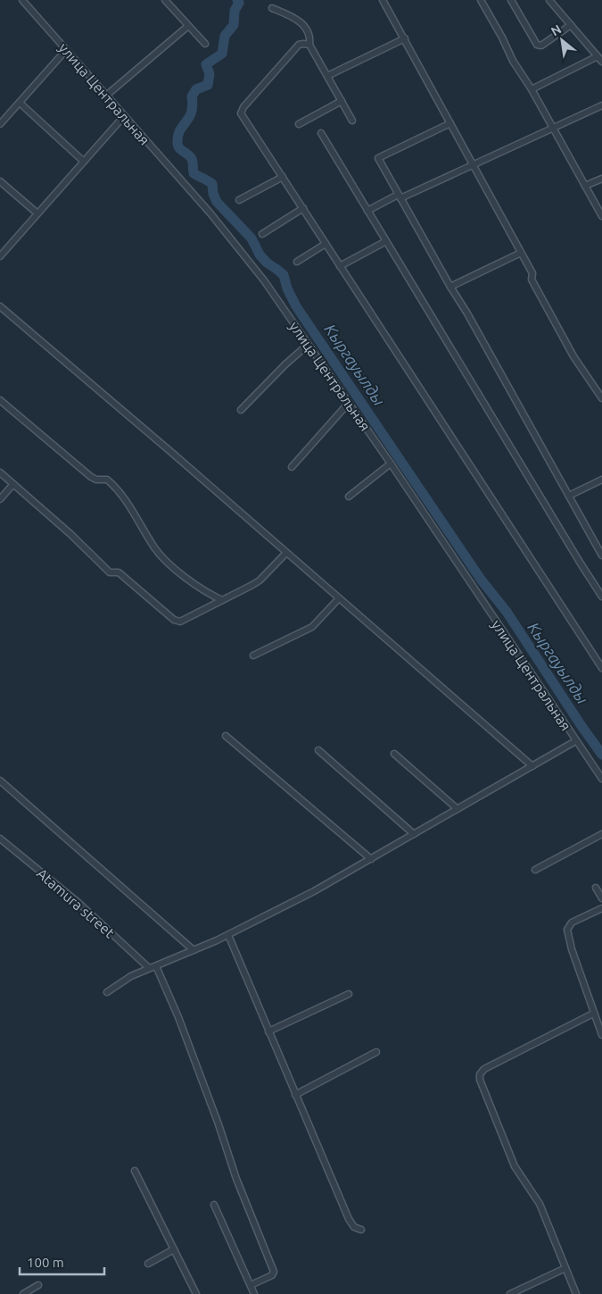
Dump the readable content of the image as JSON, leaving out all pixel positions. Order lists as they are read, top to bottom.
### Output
{
  "streets": {
    "street": ["улица Центральная", "Atamura street"]
  },
  "water": ["Кыргауылды"],
  "scale_bar": "100 m",
  "north": "top left"
}
